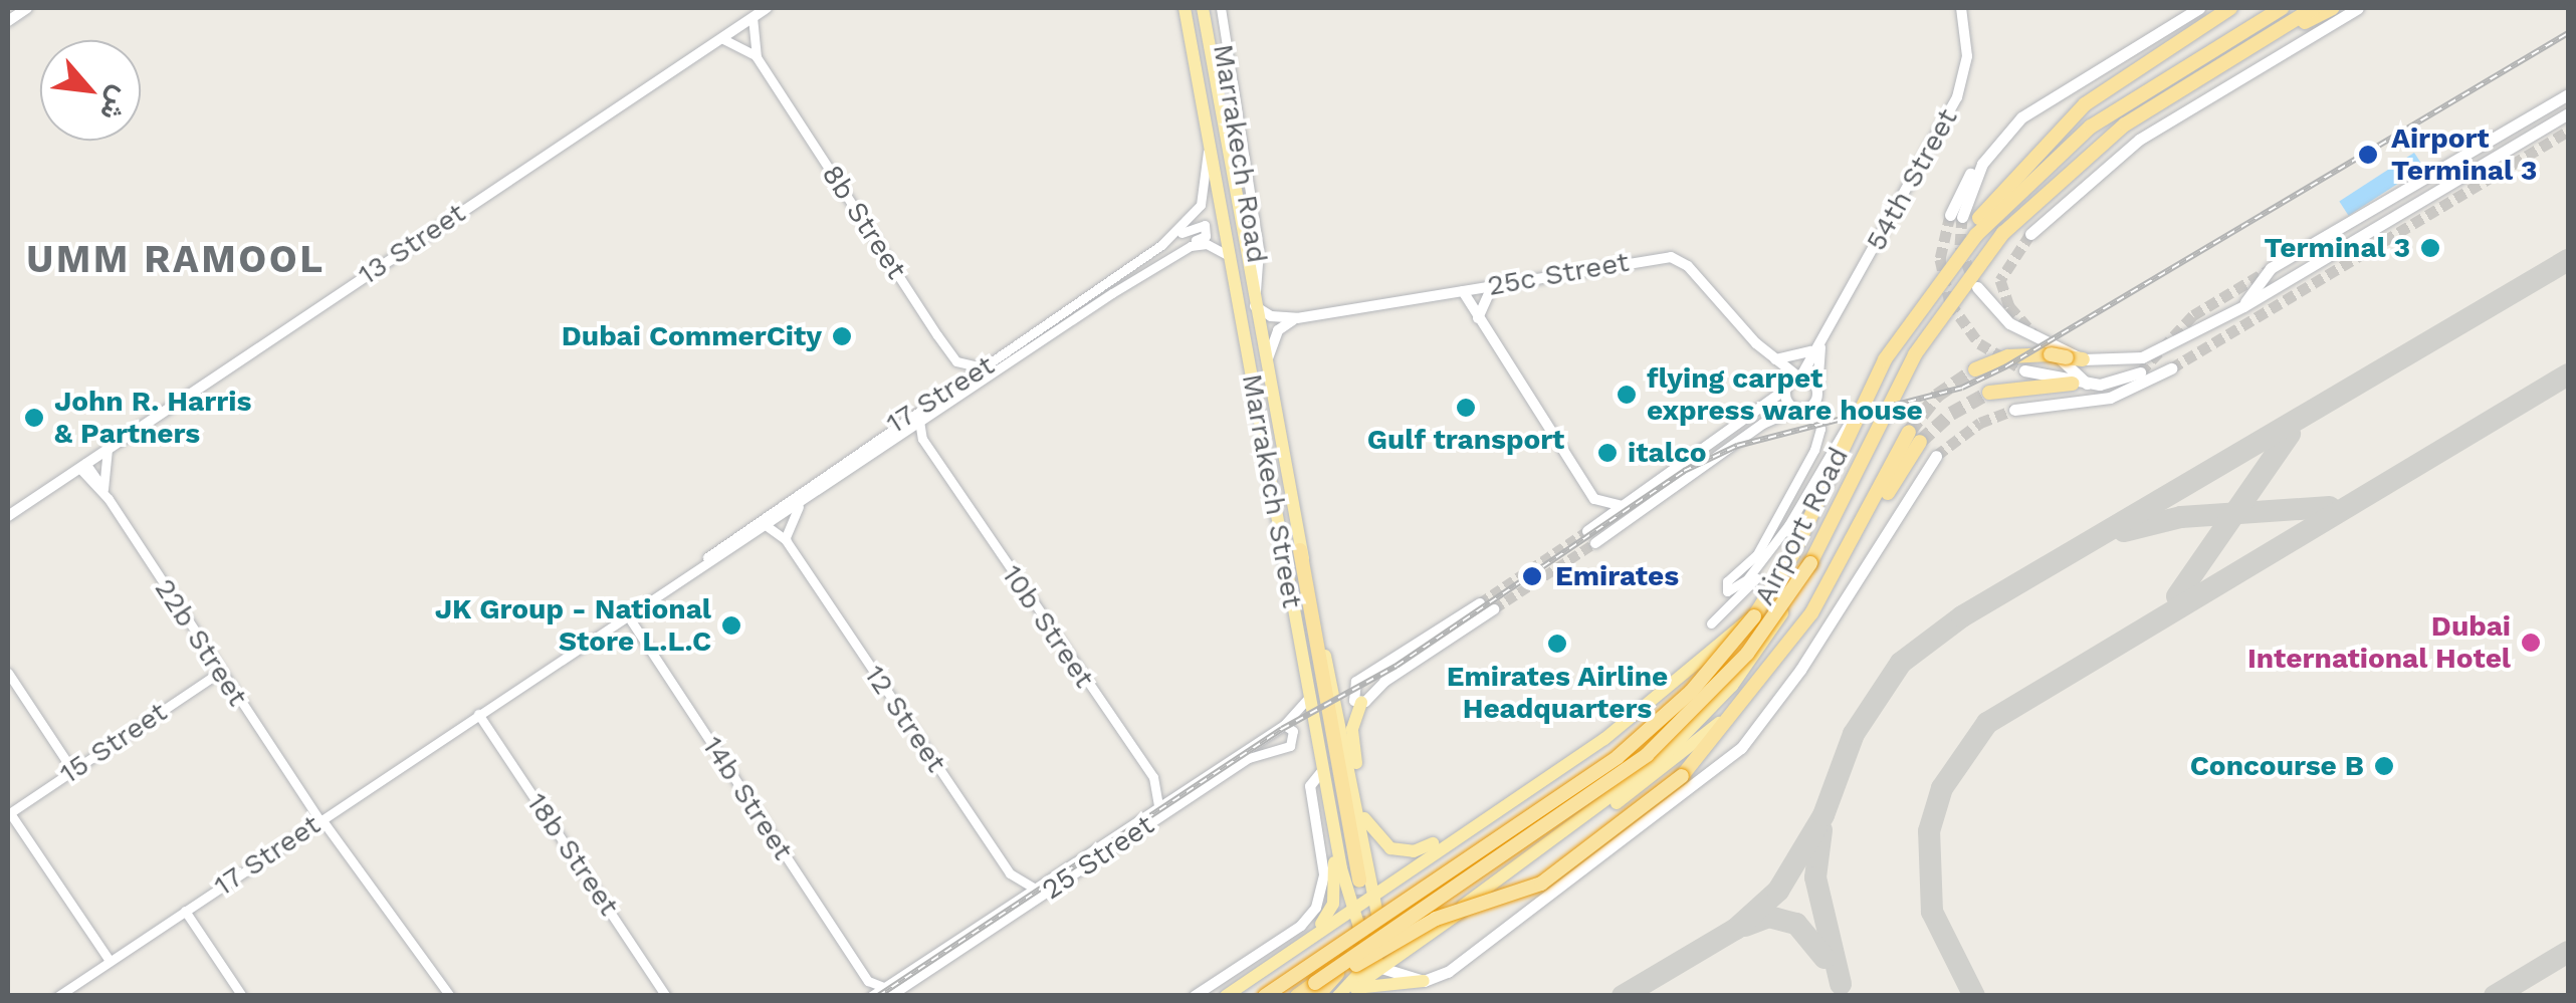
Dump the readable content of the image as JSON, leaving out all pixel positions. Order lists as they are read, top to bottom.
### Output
{
  "streets": {
    "highway": ["Airport Road"],
    "main road": ["Marrakech Street"],
    "street": [
      "Marrakech Road",
      "54th Street",
      "8b Street",
      "13 Street",
      "25c Street",
      "17 Street",
      "10b Street",
      "22b Street",
      "12 Street",
      "15 Street",
      "14b Street",
      "18b Street",
      "25 Street"
    ]
  },
  "crossings": [
    ["Marrakech Road", "25c Street"],
    ["Marrakech Road", "Marrakech Street"],
    ["54th Street", "25c Street"],
    ["8b Street", "13 Street"],
    ["8b Street", "17 Street"],
    ["13 Street", "22b Street"],
    ["25c Street", "Marrakech Street"],
    ["17 Street", "Marrakech Street"],
    ["17 Street", "10b Street"],
    ["17 Street", "22b Street"],
    ["17 Street", "12 Street"],
    ["17 Street", "14b Street"],
    ["17 Street", "18b Street"],
    ["Marrakech Street", "25 Street"],
    ["10b Street", "25 Street"],
    ["22b Street", "15 Street"],
    ["12 Street", "25 Street"]
  ],
  "districts": ["UMM RAMOOL"],
  "places": [
    "Airport Terminal 3",
    "Terminal 3",
    "Dubai CommerCity",
    "flying carpet express ware house",
    "Gulf transport",
    "John R. Harris & Partners",
    "italco",
    "Emirates",
    "JK Group - National Store L.L.C",
    "Dubai International Hotel",
    "Emirates Airline Headquarters",
    "Concourse B"
  ],
  "north": "bottom right"
}
